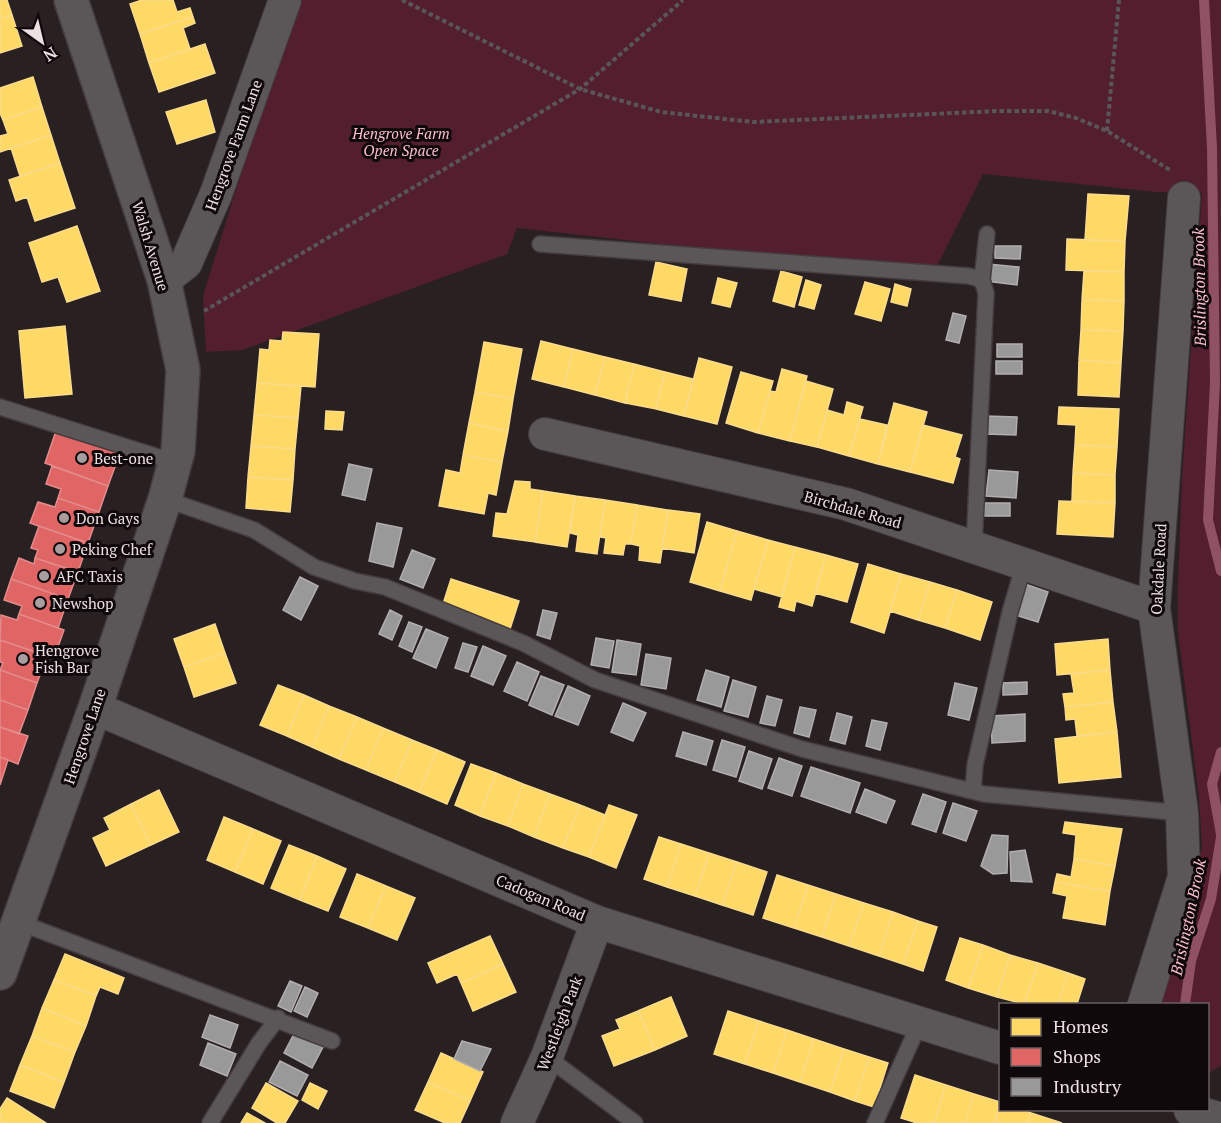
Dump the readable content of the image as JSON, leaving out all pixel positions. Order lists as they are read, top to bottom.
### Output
{
  "streets": {
    "street": [
      "Hengrove Farm Lane",
      "Walsh Avenue",
      "Birchdale Road",
      "Oakdale Road",
      "Hengrove Lane",
      "Cadogan Road",
      "Westleigh Park"
    ]
  },
  "crossings": [
    ["Hengrove Farm Lane", "Walsh Avenue"],
    ["Walsh Avenue", "Hengrove Lane"],
    ["Birchdale Road", "Oakdale Road"],
    ["Hengrove Lane", "Cadogan Road"],
    ["Cadogan Road", "Westleigh Park"]
  ],
  "water": ["Brislington Brook"],
  "parks": ["Hengrove Farm Open Space"],
  "places": [
    "Best-one",
    "Don Gays",
    "Peking Chef",
    "AFC Taxis",
    "Newshop",
    "Hengrove Fish Bar"
  ],
  "legend": ["Homes", "Shops", "Industry"],
  "north": "bottom right"
}
